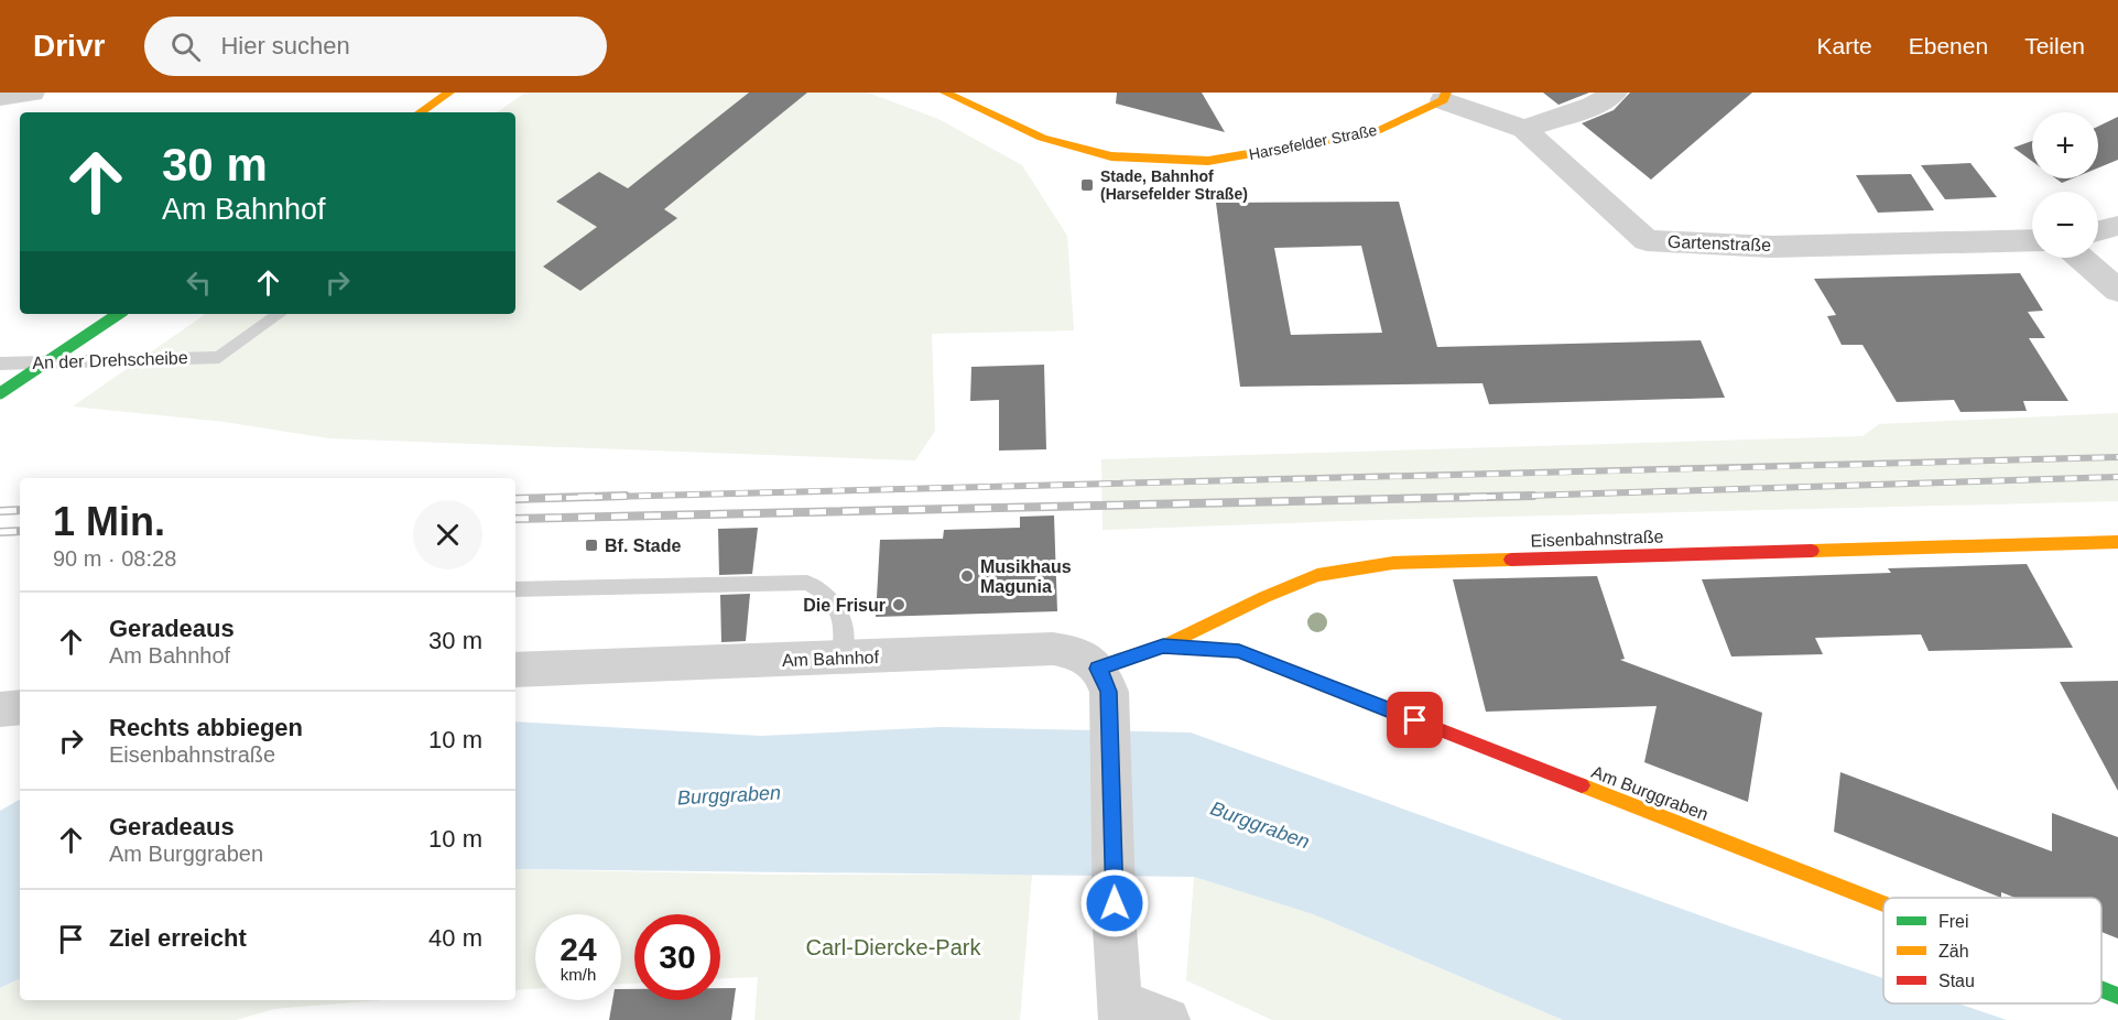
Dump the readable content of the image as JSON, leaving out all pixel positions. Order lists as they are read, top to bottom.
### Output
{
  "streets": {
    "street": [
      "Harsefelder Straße",
      "Gartenstraße",
      "Eisenbahnstraße",
      "Am Bahnhof",
      "Am Burggraben"
    ],
    "lane": ["An der Drehscheibe"]
  },
  "crossings": [
    ["Harsefelder Straße", "Gartenstraße"],
    ["Eisenbahnstraße", "Am Bahnhof"],
    ["Eisenbahnstraße", "Am Burggraben"]
  ],
  "water": ["Burggraben"],
  "parks": ["Carl-Diercke-Park"],
  "places": {
    "transit": ["Stade, Bahnhof (Harsefelder Straße)", "Bf. Stade"],
    "other": ["Musikhaus Magunia", "Die Frisur"]
  },
  "legend": ["Frei", "Zäh", "Stau"],
  "page": {
    "header": "Drivr",
    "search": "Hier suchen",
    "nav": ["Karte", "Ebenen", "Teilen"],
    "map_buttons": ["+", "−"],
    "turn": ["30 m", "Am Bahnhof"],
    "heading": ["1 Min.", "90 m · 08:28"],
    "list": [
      {
        "name": "Geradeaus",
        "note": "Am Bahnhof",
        "value": "30 m"
      },
      {
        "name": "Rechts abbiegen",
        "note": "Eisenbahnstraße",
        "value": "10 m"
      },
      {
        "name": "Geradeaus",
        "note": "Am Burggraben",
        "value": "10 m"
      },
      {
        "name": "Ziel erreicht",
        "value": "40 m"
      }
    ],
    "speed": "24 km/h",
    "limit": "30"
  }
}
